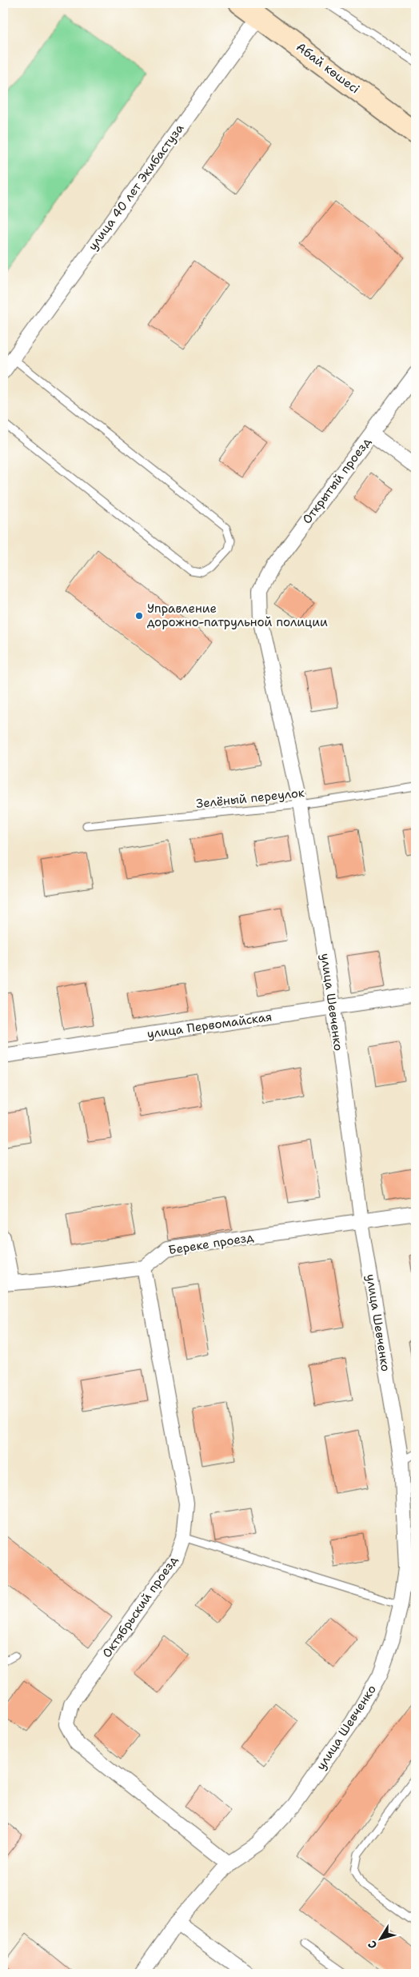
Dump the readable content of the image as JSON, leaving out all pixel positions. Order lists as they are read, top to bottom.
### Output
{
  "streets": {
    "street": [
      "Абай көшесі",
      "улица 40 лет Экибастуза",
      "Открытый проезд",
      "улица Шевченко",
      "улица Первомайская",
      "Береке проезд",
      "Октябрьский проезд"
    ],
    "lane": ["Зелёный переулок"]
  },
  "crossings": [
    ["Абай көшесі", "улица 40 лет Экибастуза"],
    ["Открытый проезд", "улица Шевченко"],
    ["Зелёный переулок", "улица Шевченко"],
    ["улица Шевченко", "улица Первомайская"],
    ["улица Шевченко", "Береке проезд"],
    ["улица Шевченко", "Октябрьский проезд"],
    ["Береке проезд", "Октябрьский проезд"]
  ],
  "places": ["Управление дорожно-патрульной полиции"],
  "north": "bottom left"
}
